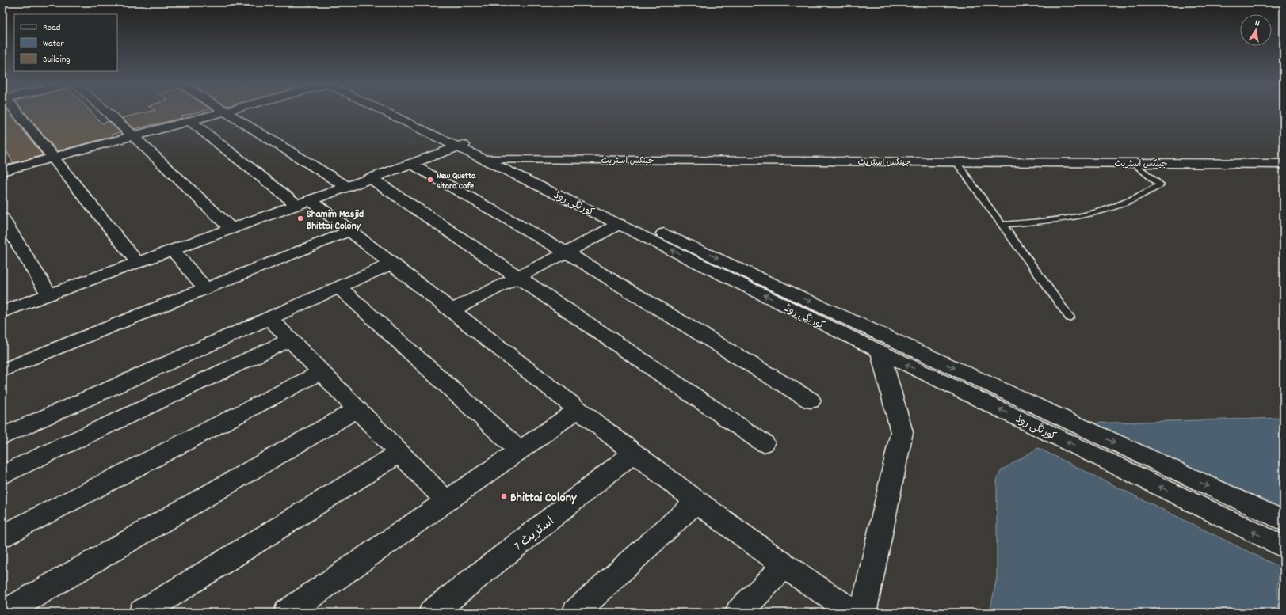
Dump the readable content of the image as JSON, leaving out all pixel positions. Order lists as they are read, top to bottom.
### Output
{
  "streets": {
    "street": ["جینکس اسٹریٹ", "کورنگی روڈ", "اسٹریٹ 7"]
  },
  "crossings": [
    ["جینکس اسٹریٹ", "کورنگی روڈ"]
  ],
  "places": {
    "other": ["New Quetta Sitara Cafe", "Shamim Masjid Bhittai Colony"],
    "transit": ["Bhittai Colony"]
  },
  "legend": ["Road", "Water", "Building"],
  "north": "top"
}
